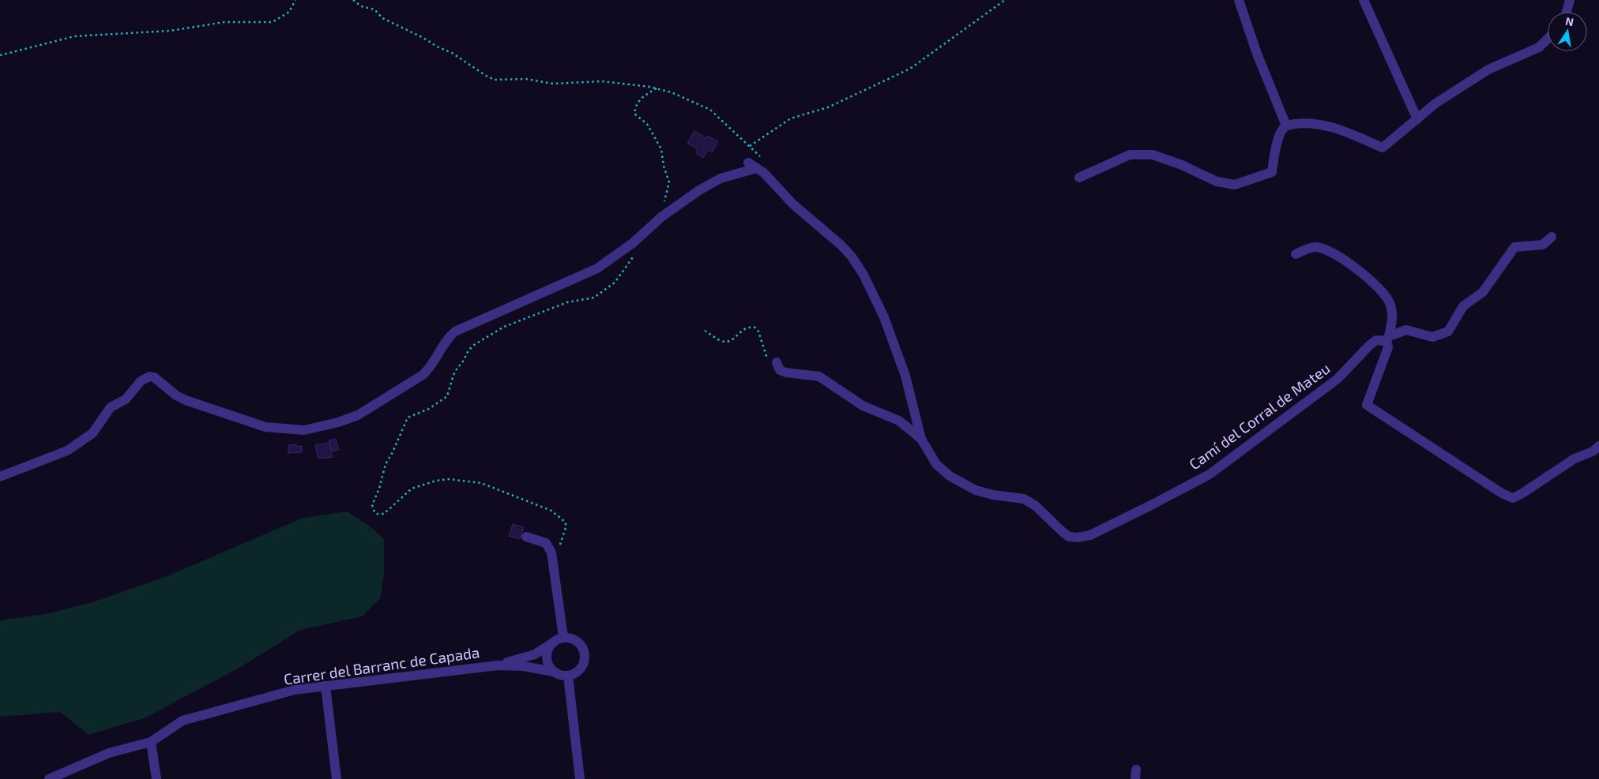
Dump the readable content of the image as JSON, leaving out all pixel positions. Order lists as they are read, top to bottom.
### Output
{
  "streets": {
    "street": ["Camí del Corral de Mateu", "Carrer del Barranc de Capada"]
  },
  "north": "top"
}
